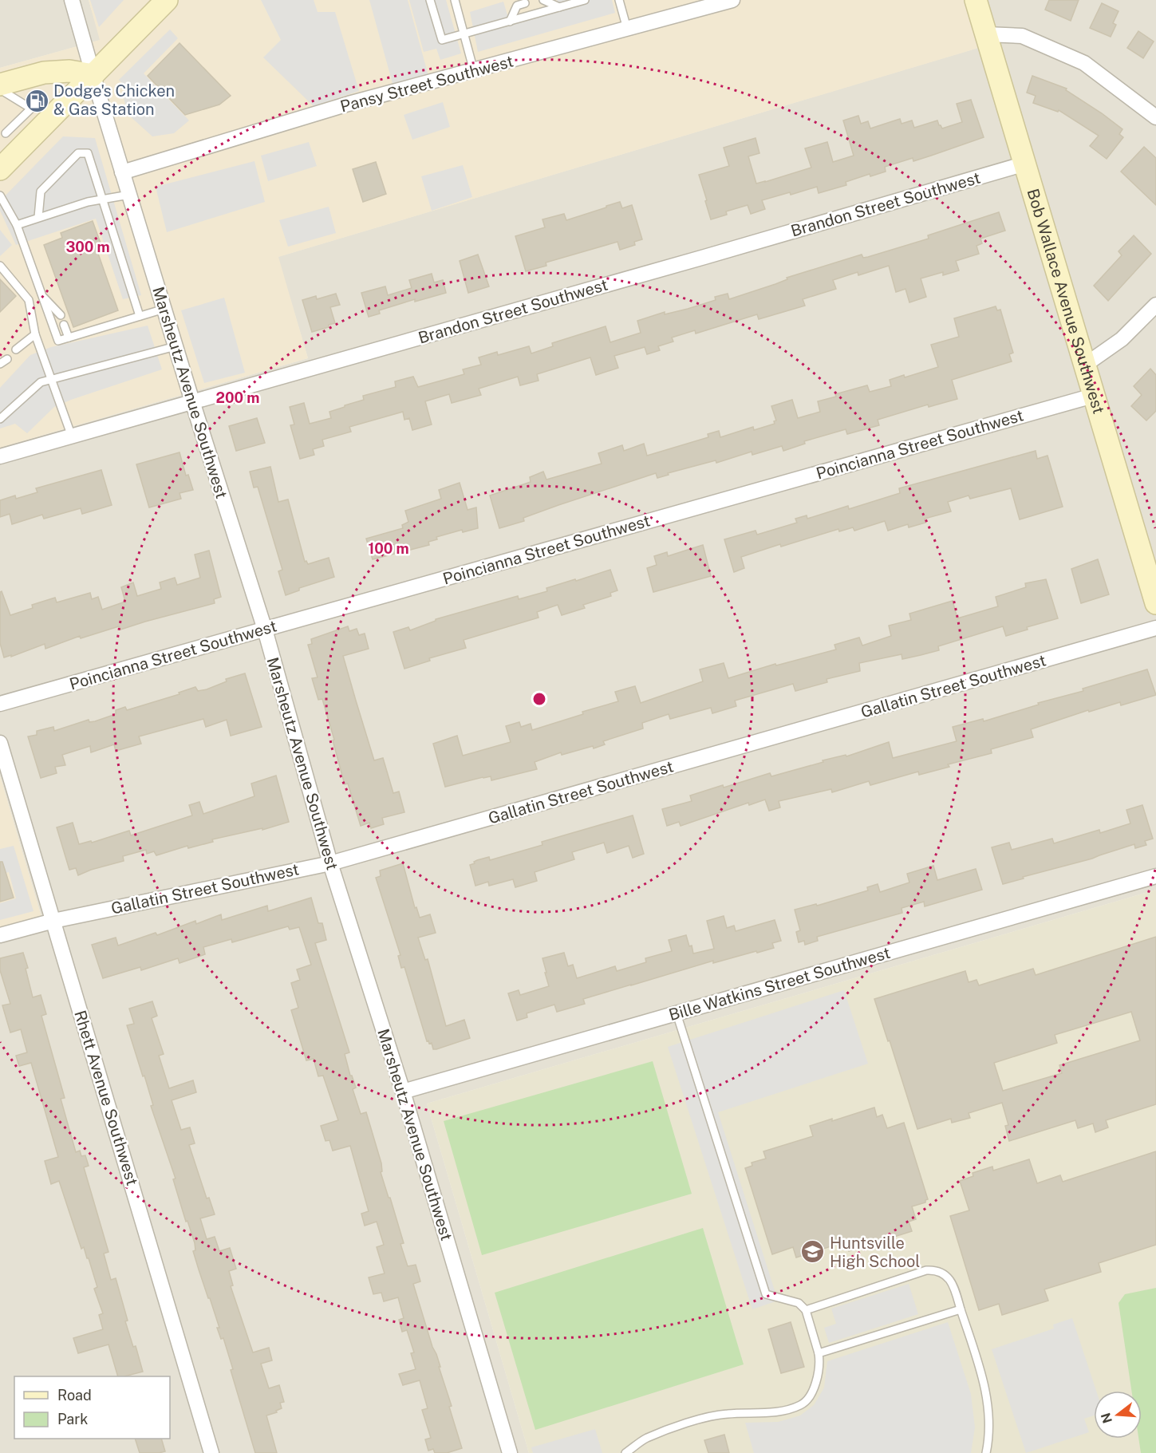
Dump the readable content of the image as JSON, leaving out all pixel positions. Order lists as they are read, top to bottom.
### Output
{
  "streets": {
    "main road": ["Bob Wallace Avenue Southwest"],
    "street": [
      "Pansy Street Southwest",
      "Brandon Street Southwest",
      "Marsheutz Avenue Southwest",
      "Poincianna Street Southwest",
      "Gallatin Street Southwest",
      "Bille Watkins Street Southwest",
      "Rhett Avenue Southwest"
    ]
  },
  "crossings": [
    ["Pansy Street Southwest", "Marsheutz Avenue Southwest"],
    ["Brandon Street Southwest", "Bob Wallace Avenue Southwest"],
    ["Brandon Street Southwest", "Marsheutz Avenue Southwest"],
    ["Bob Wallace Avenue Southwest", "Poincianna Street Southwest"],
    ["Marsheutz Avenue Southwest", "Poincianna Street Southwest"],
    ["Marsheutz Avenue Southwest", "Gallatin Street Southwest"],
    ["Marsheutz Avenue Southwest", "Bille Watkins Street Southwest"],
    ["Gallatin Street Southwest", "Rhett Avenue Southwest"]
  ],
  "places": {
    "fuel station": ["Dodge's Chicken & Gas Station"],
    "school or university": ["Huntsville High School"]
  },
  "legend": ["Road", "Park"],
  "north": "left",
  "rings": ["300 m", "200 m", "100 m"]
}
